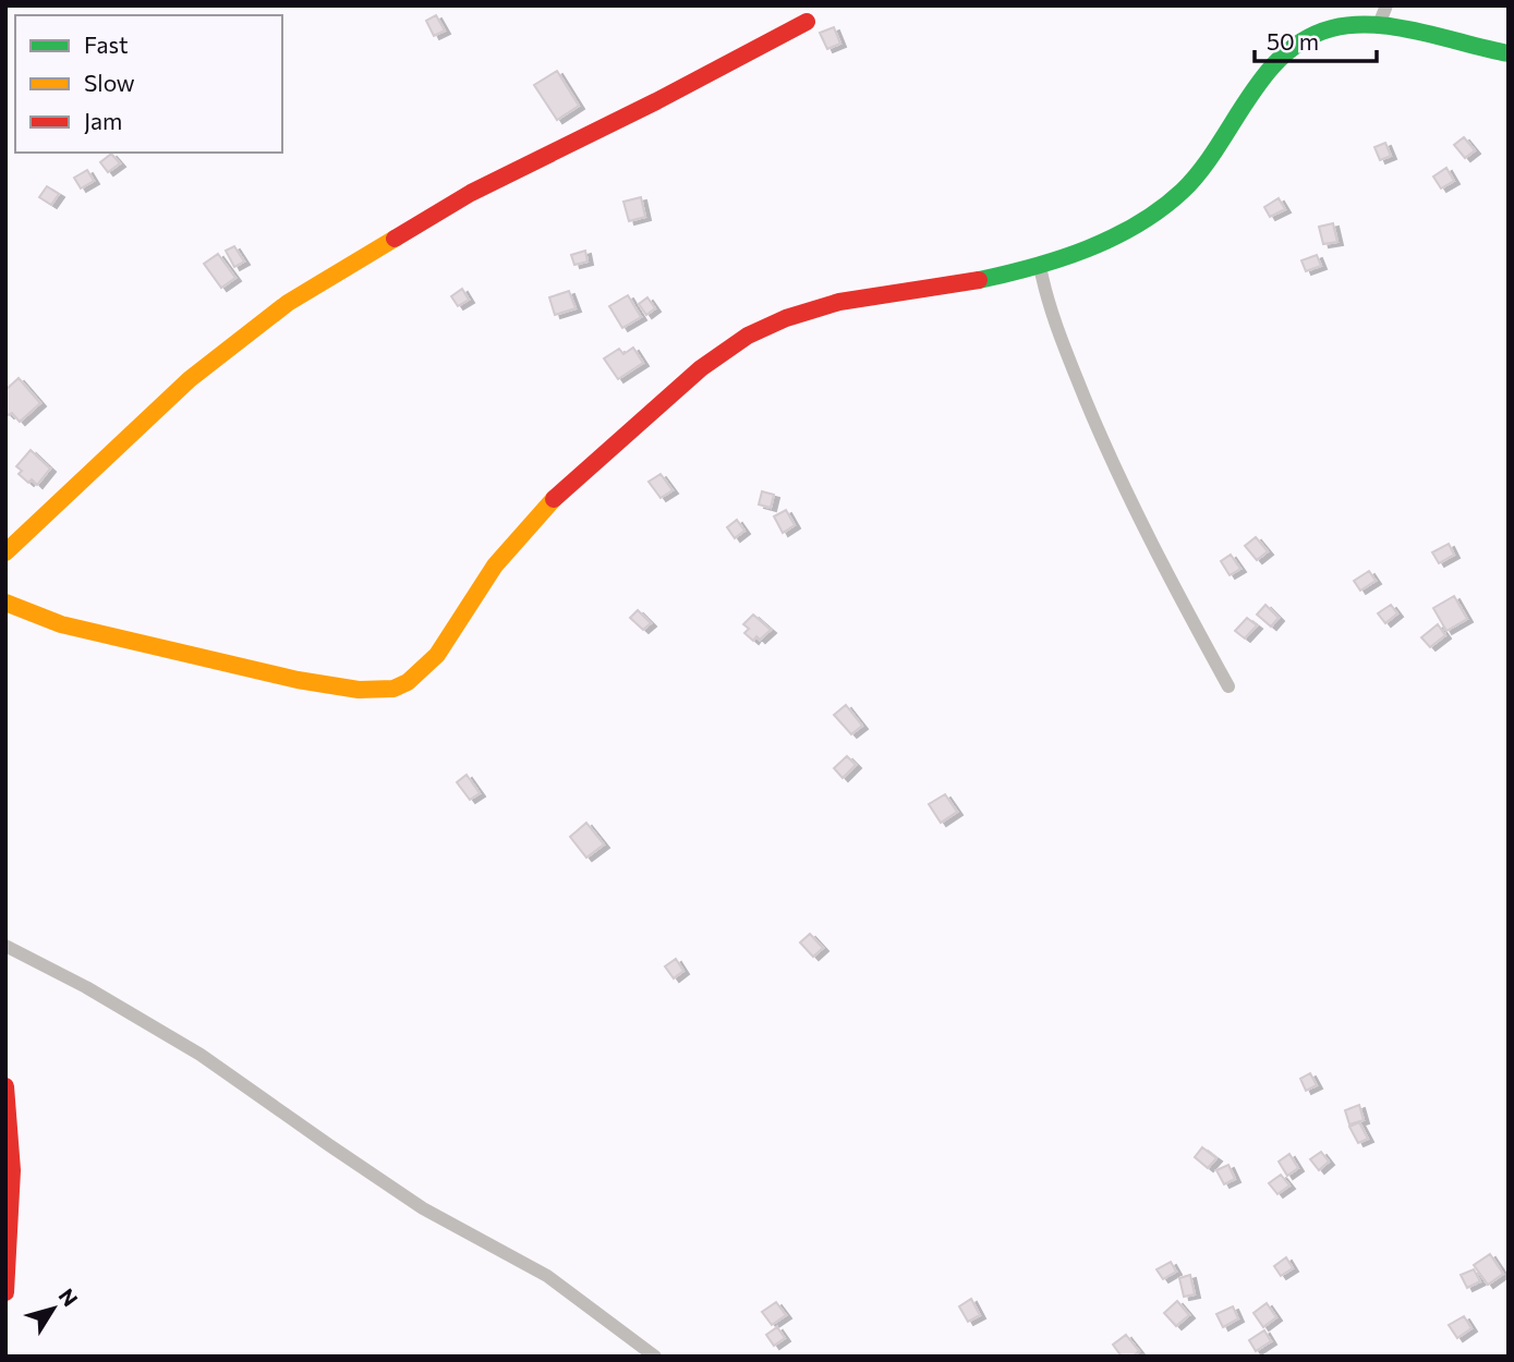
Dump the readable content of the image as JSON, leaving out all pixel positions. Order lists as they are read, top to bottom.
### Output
{
  "legend": ["Fast", "Slow", "Jam"],
  "scale_bar": "50 m",
  "north": "top right"
}
